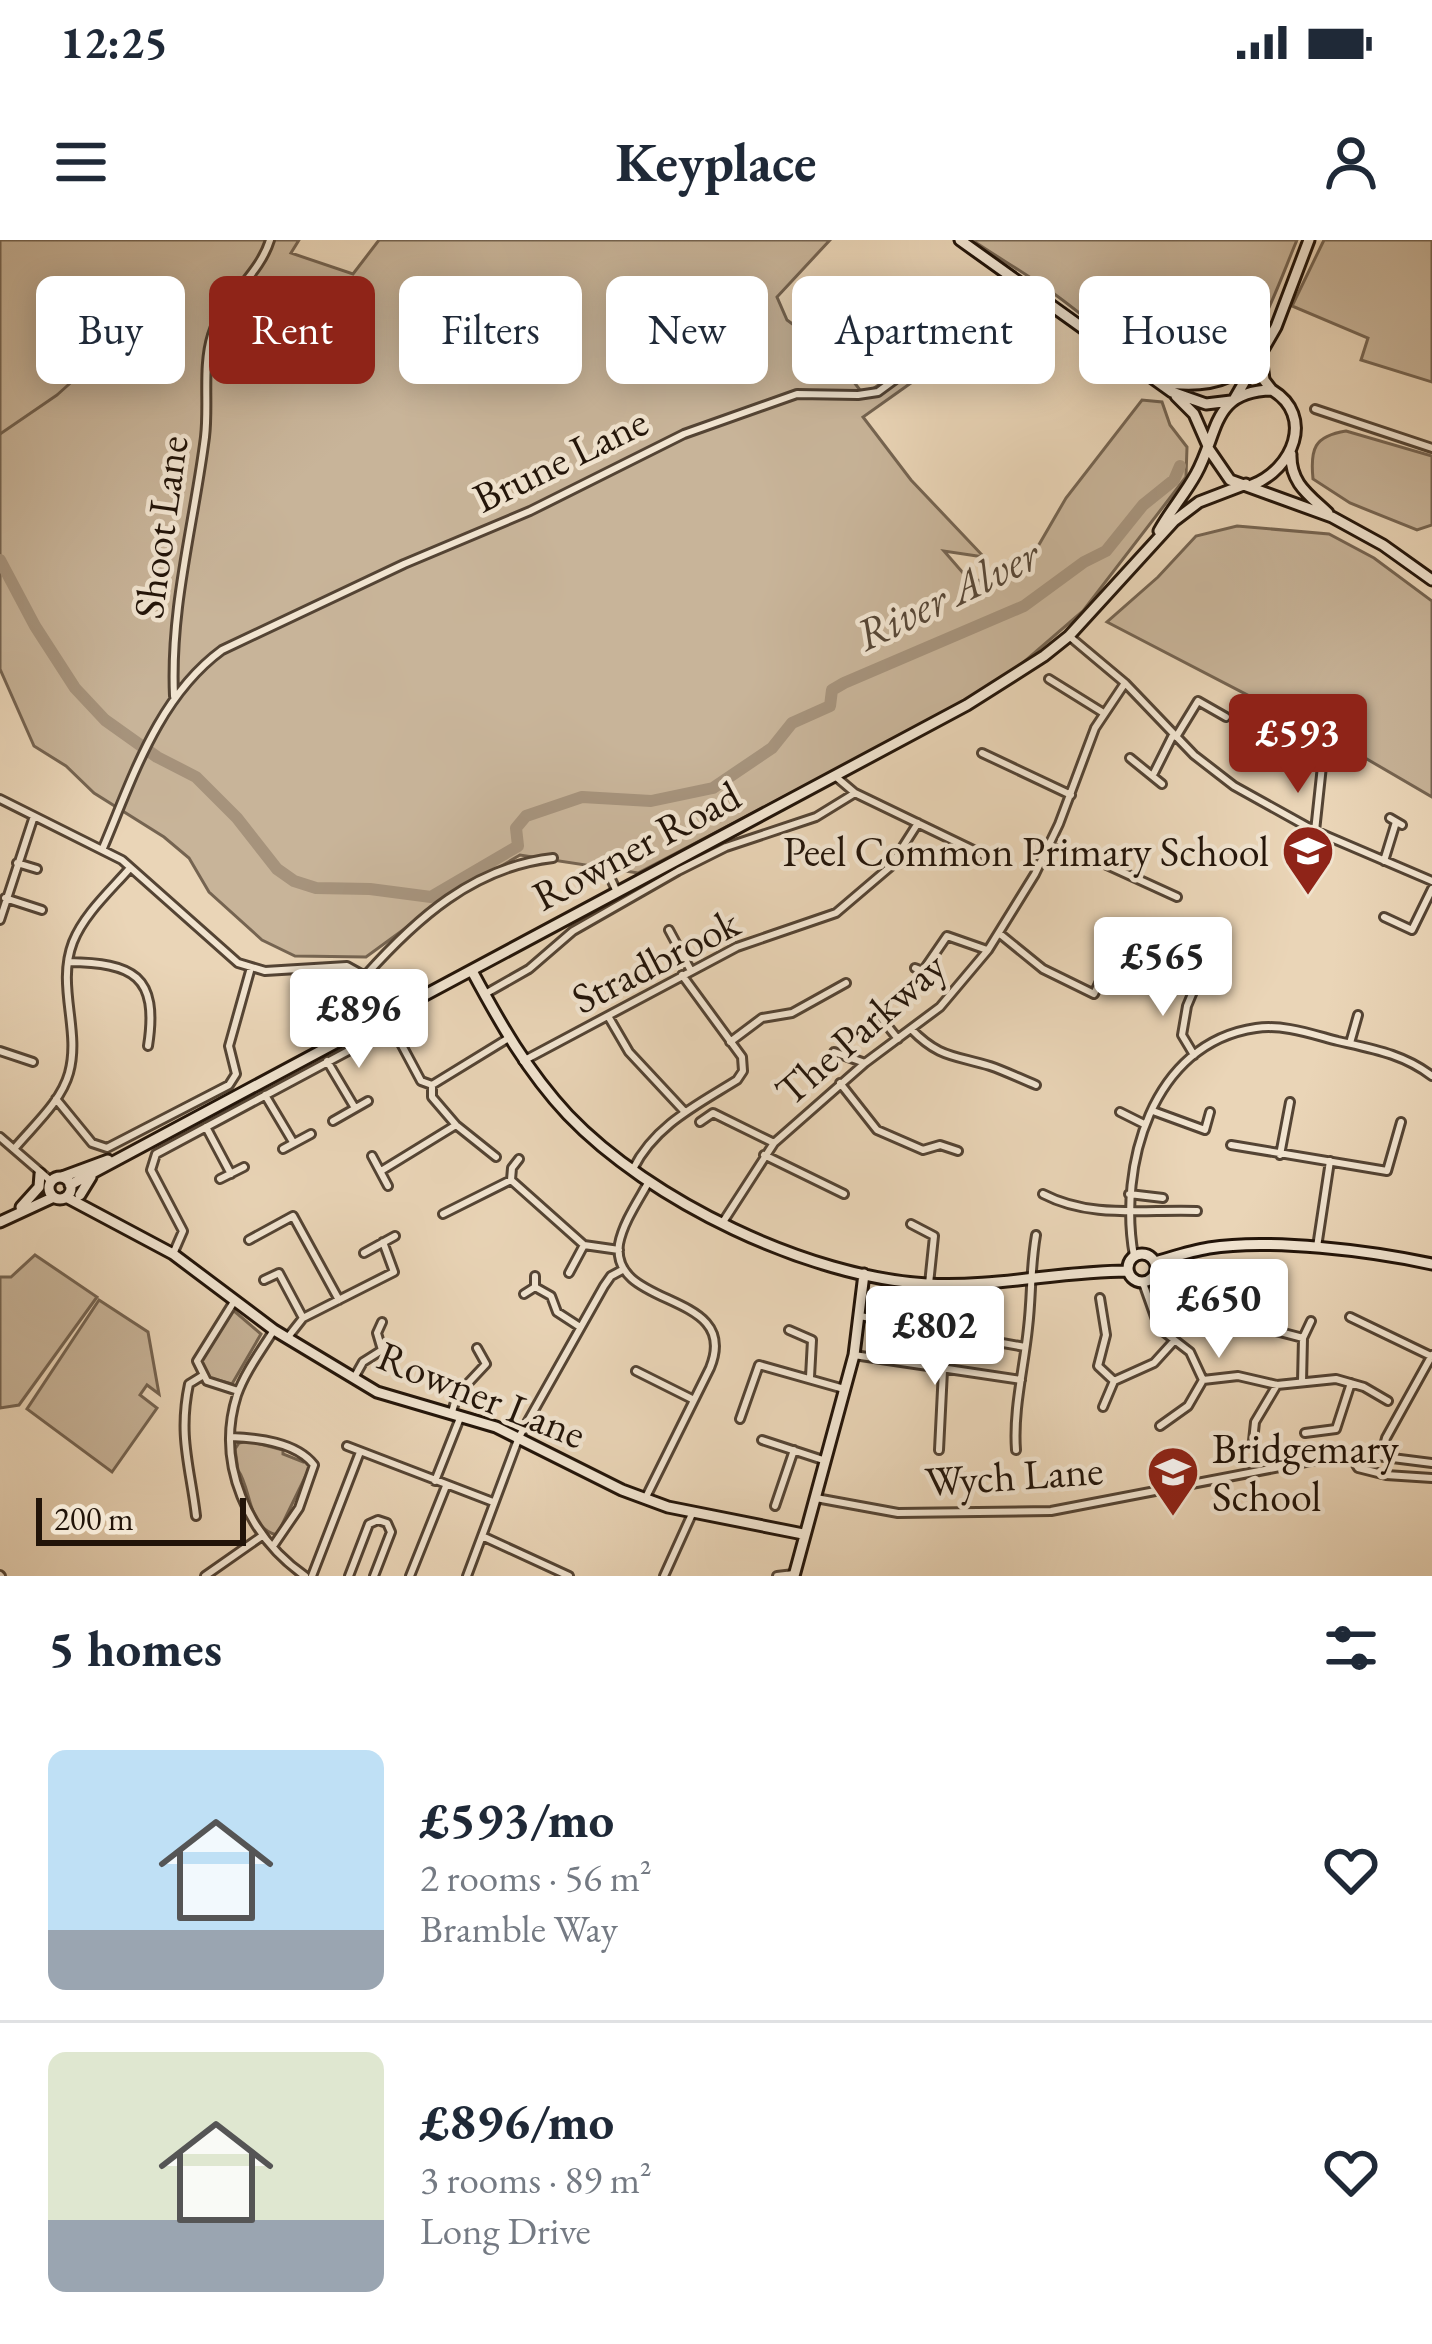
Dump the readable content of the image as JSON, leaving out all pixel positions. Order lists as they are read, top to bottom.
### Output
{
  "streets": {
    "main road": ["Rowner Road", "Rowner Lane"],
    "street": [
      "Brune Lane",
      "Shoot Lane",
      "Stradbrook",
      "The Parkway",
      "Wych Lane"
    ]
  },
  "crossings": [
    ["Brune Lane", "Shoot Lane"],
    ["Rowner Road", "Rowner Lane"]
  ],
  "water": ["River Alver"],
  "places": {
    "school or university": ["Peel Common Primary School", "Bridgemary School"]
  },
  "scale_bar": "200 m",
  "page": {
    "status": "12:25",
    "header": "Keyplace",
    "chip": [
      "Buy",
      "Rent",
      "Filters",
      "New",
      "Apartment",
      "House"
    ],
    "price": [
      "£593",
      "£565",
      "£896",
      "£650",
      "£802"
    ],
    "scale": "200 m",
    "heading": "5 homes",
    "list": [
      {
        "name": "£593/mo",
        "note": "2 rooms · 56 m² · Bramble Way"
      },
      {
        "name": "£896/mo",
        "note": "3 rooms · 89 m² · Long Drive"
      }
    ]
  }
}
